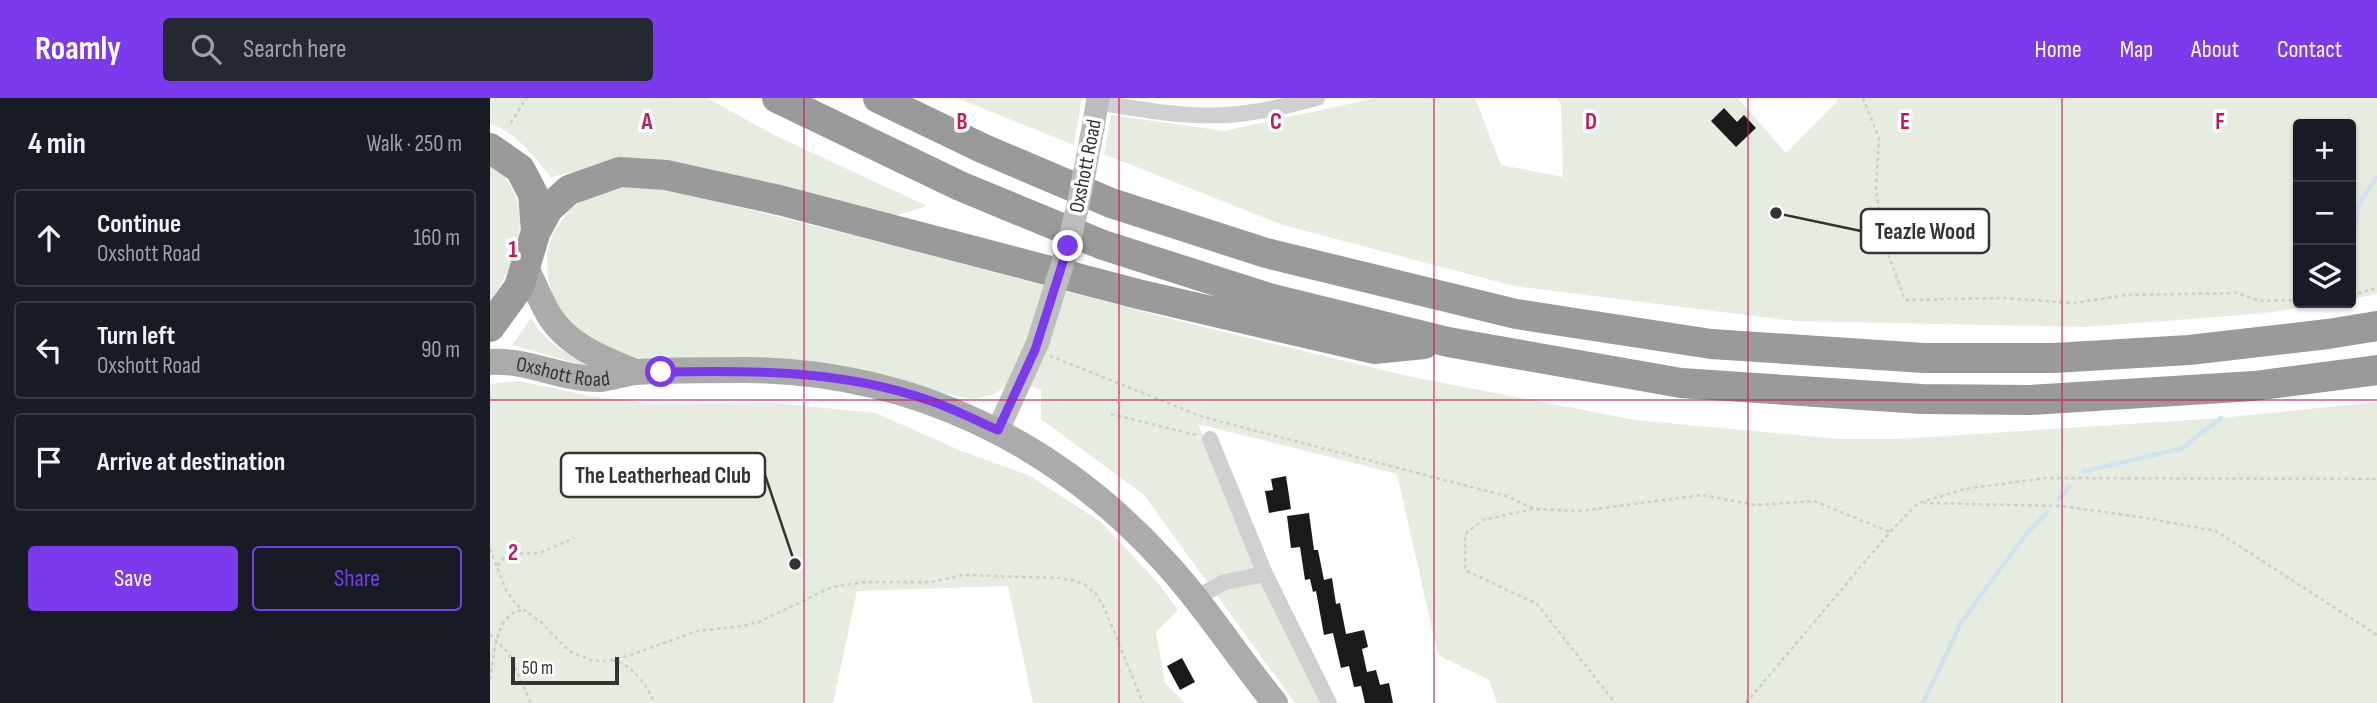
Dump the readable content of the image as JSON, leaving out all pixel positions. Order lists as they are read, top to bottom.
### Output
{
  "streets": {
    "main road": ["Oxshott Road"]
  },
  "places": ["Teazle Wood", "The Leatherhead Club"],
  "scale_bar": "50 m",
  "page": {
    "header": "Roamly",
    "search": "Search here",
    "nav": [
      "Home",
      "Map",
      "About",
      "Contact"
    ],
    "heading": ["4 min", "Walk · 250 m"],
    "map_buttons": ["+", "−"],
    "list": [
      ["Continue", "Oxshott Road", "160 m"],
      ["Turn left", "Oxshott Road", "90 m"],
      "Arrive at destination"
    ],
    "buttons": ["Save", "Share"],
    "scale": "50 m"
  },
  "grid": {
    "columns": [
      "A",
      "B",
      "C",
      "D",
      "E",
      "F"
    ],
    "rows": ["1", "2"]
  }
}
